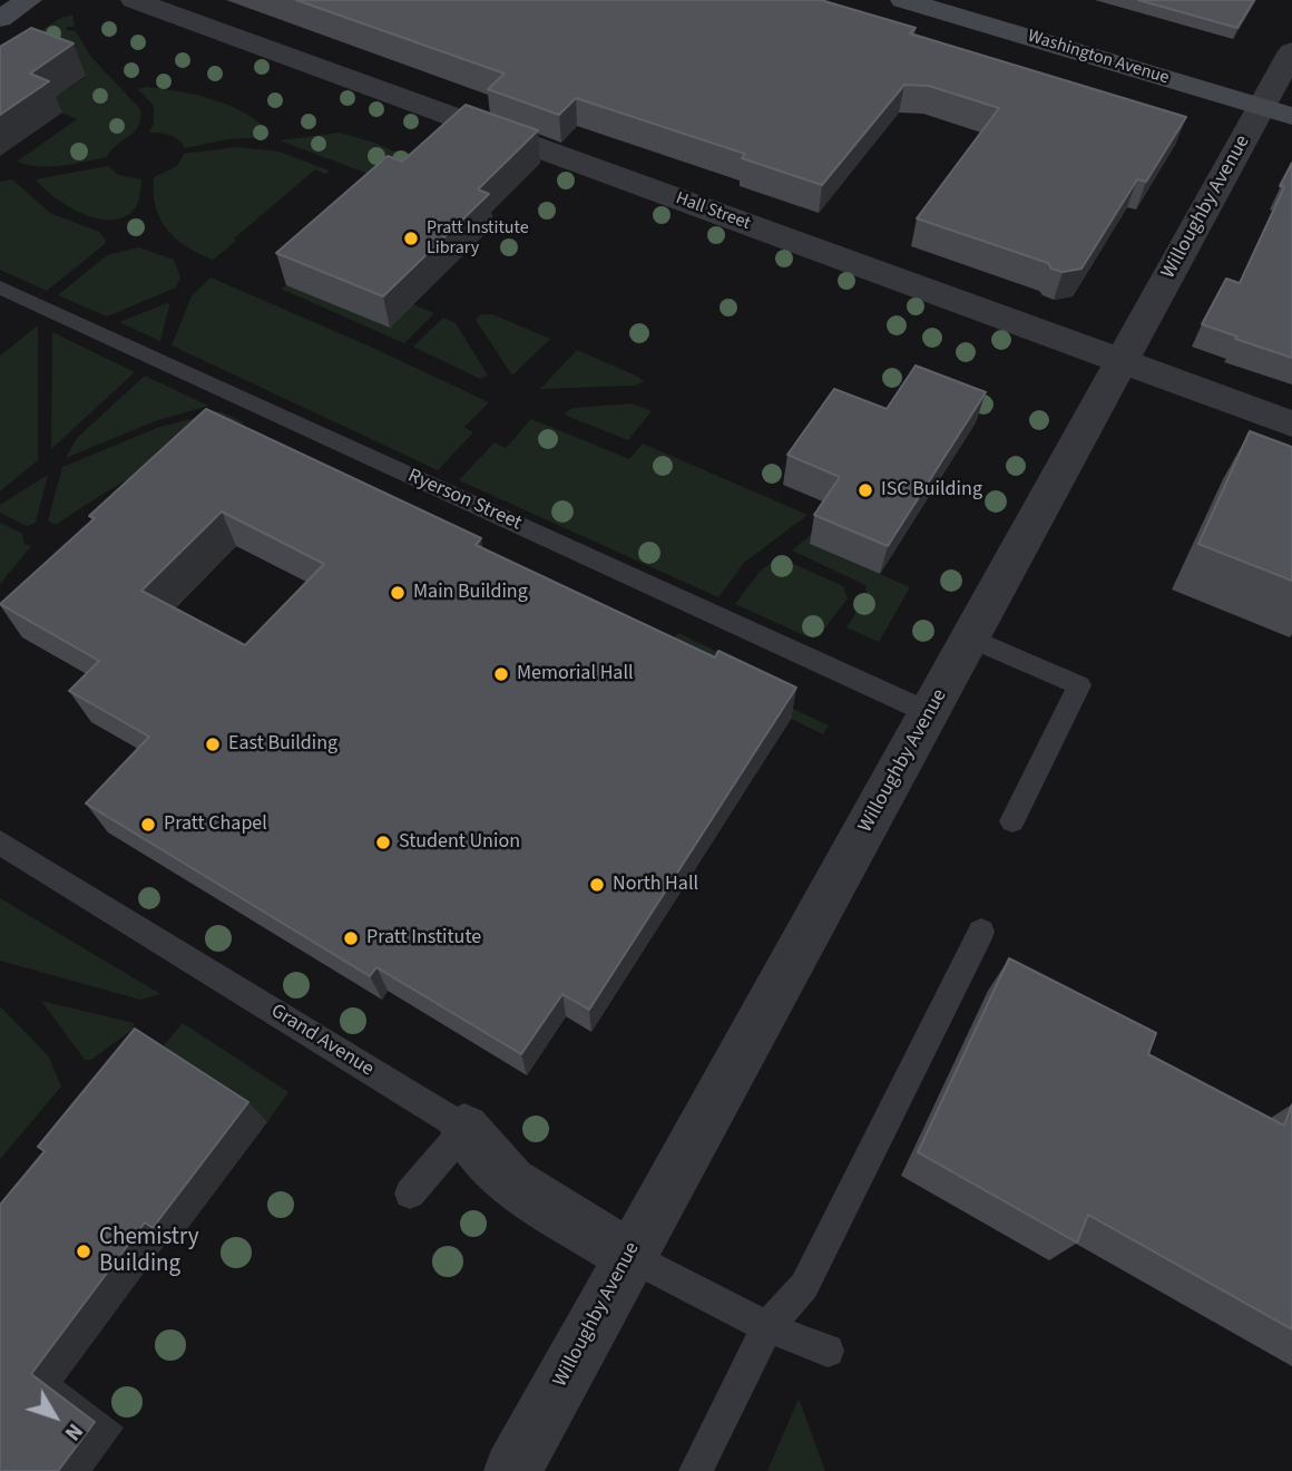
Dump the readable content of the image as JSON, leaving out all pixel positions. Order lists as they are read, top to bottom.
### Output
{
  "streets": {
    "main road": ["Washington Avenue"],
    "street": ["Willoughby Avenue", "Hall Street", "Grand Avenue"],
    "lane": ["Ryerson Street"]
  },
  "crossings": [
    ["Washington Avenue", "Willoughby Avenue"],
    ["Willoughby Avenue", "Hall Street"],
    ["Willoughby Avenue", "Ryerson Street"],
    ["Willoughby Avenue", "Grand Avenue"]
  ],
  "places": [
    "Pratt Institute Library",
    "ISC Building",
    "Main Building",
    "Memorial Hall",
    "East Building",
    "Pratt Chapel",
    "Student Union",
    "North Hall",
    "Pratt Institute",
    "Chemistry Building"
  ],
  "north": "bottom right"
}
